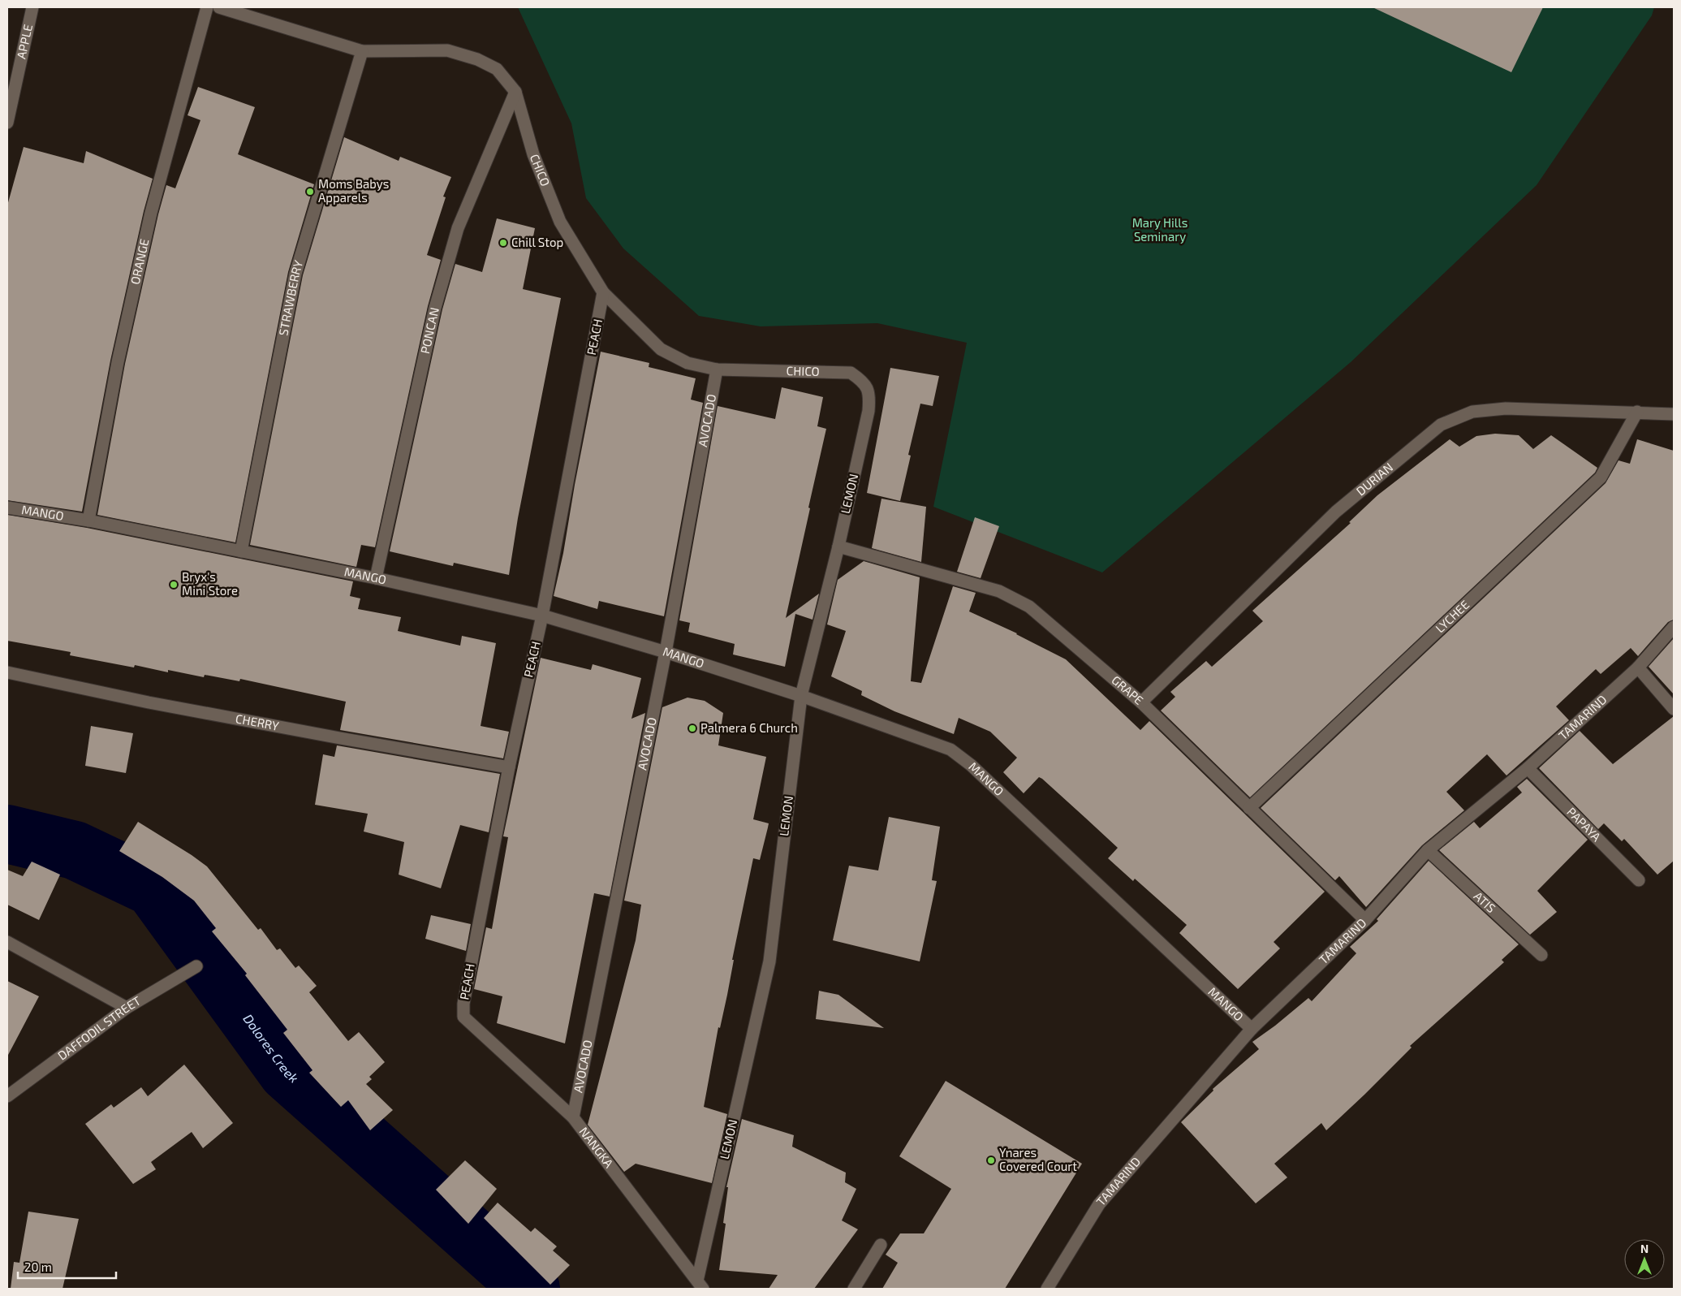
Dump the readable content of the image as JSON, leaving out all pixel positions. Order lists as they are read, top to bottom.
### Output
{
  "streets": {
    "street": [
      "APPLE",
      "CHICO",
      "ORANGE",
      "STRAWBERRY",
      "PONCAN",
      "PEACH",
      "AVOCADO",
      "DURIAN",
      "LEMON",
      "MANGO",
      "LYCHEE",
      "GRAPE",
      "TAMARIND",
      "CHERRY",
      "PAPAYA",
      "ATIS",
      "DAFFODIL STREET",
      "NANGKA"
    ]
  },
  "crossings": [
    ["CHICO", "STRAWBERRY"],
    ["CHICO", "PONCAN"],
    ["CHICO", "PEACH"],
    ["CHICO", "AVOCADO"],
    ["CHICO", "LEMON"],
    ["ORANGE", "MANGO"],
    ["STRAWBERRY", "MANGO"],
    ["PONCAN", "MANGO"],
    ["PEACH", "MANGO"],
    ["PEACH", "CHERRY"],
    ["PEACH", "NANGKA"],
    ["AVOCADO", "MANGO"],
    ["AVOCADO", "NANGKA"],
    ["DURIAN", "LYCHEE"],
    ["DURIAN", "GRAPE"],
    ["LEMON", "MANGO"],
    ["LEMON", "GRAPE"],
    ["LEMON", "NANGKA"],
    ["MANGO", "TAMARIND"],
    ["LYCHEE", "GRAPE"],
    ["GRAPE", "TAMARIND"],
    ["TAMARIND", "PAPAYA"],
    ["TAMARIND", "ATIS"]
  ],
  "water": ["Dolores Creek"],
  "parks": ["Mary Hills Seminary"],
  "places": [
    "Moms Babys Apparels",
    "Chill Stop",
    "Bryx's Mini Store",
    "Palmera 6 Church",
    "Ynares Covered Court"
  ],
  "scale_bar": "20 m",
  "north": "top"
}
